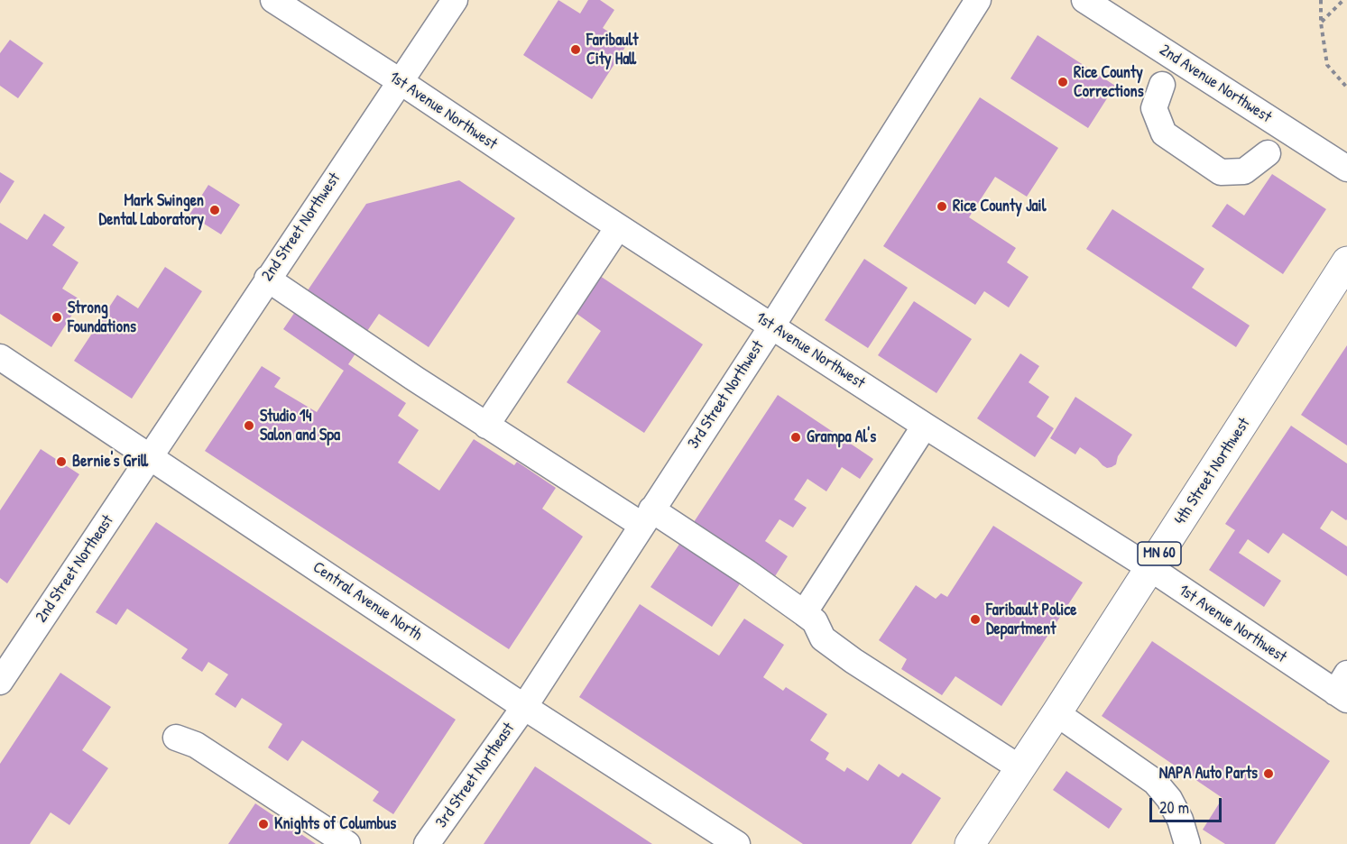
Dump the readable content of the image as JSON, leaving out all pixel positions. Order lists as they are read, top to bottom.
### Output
{
  "streets": {
    "main road": ["4th Street Northwest", "MN 60"],
    "street": [
      "2nd Avenue Northwest",
      "1st Avenue Northwest",
      "2nd Street Northwest",
      "3rd Street Northwest",
      "2nd Street Northeast",
      "Central Avenue North",
      "3rd Street Northeast"
    ]
  },
  "crossings": [
    ["1st Avenue Northwest", "2nd Street Northwest"],
    ["1st Avenue Northwest", "3rd Street Northwest"],
    ["1st Avenue Northwest", "4th Street Northwest"],
    ["2nd Street Northwest", "2nd Street Northeast"],
    ["2nd Street Northwest", "Central Avenue North"],
    ["3rd Street Northwest", "Central Avenue North"],
    ["3rd Street Northwest", "3rd Street Northeast"],
    ["2nd Street Northeast", "Central Avenue North"],
    ["Central Avenue North", "3rd Street Northeast"]
  ],
  "places": [
    "Faribault City Hall",
    "Rice County Corrections",
    "Rice County Jail",
    "Mark Swingen Dental Laboratory",
    "Strong Foundations",
    "Studio 14 Salon and Spa",
    "Grampa Al's",
    "Bernie's Grill",
    "Faribault Police Department",
    "NAPA Auto Parts",
    "Knights of Columbus"
  ],
  "scale_bar": "20 m"
}
